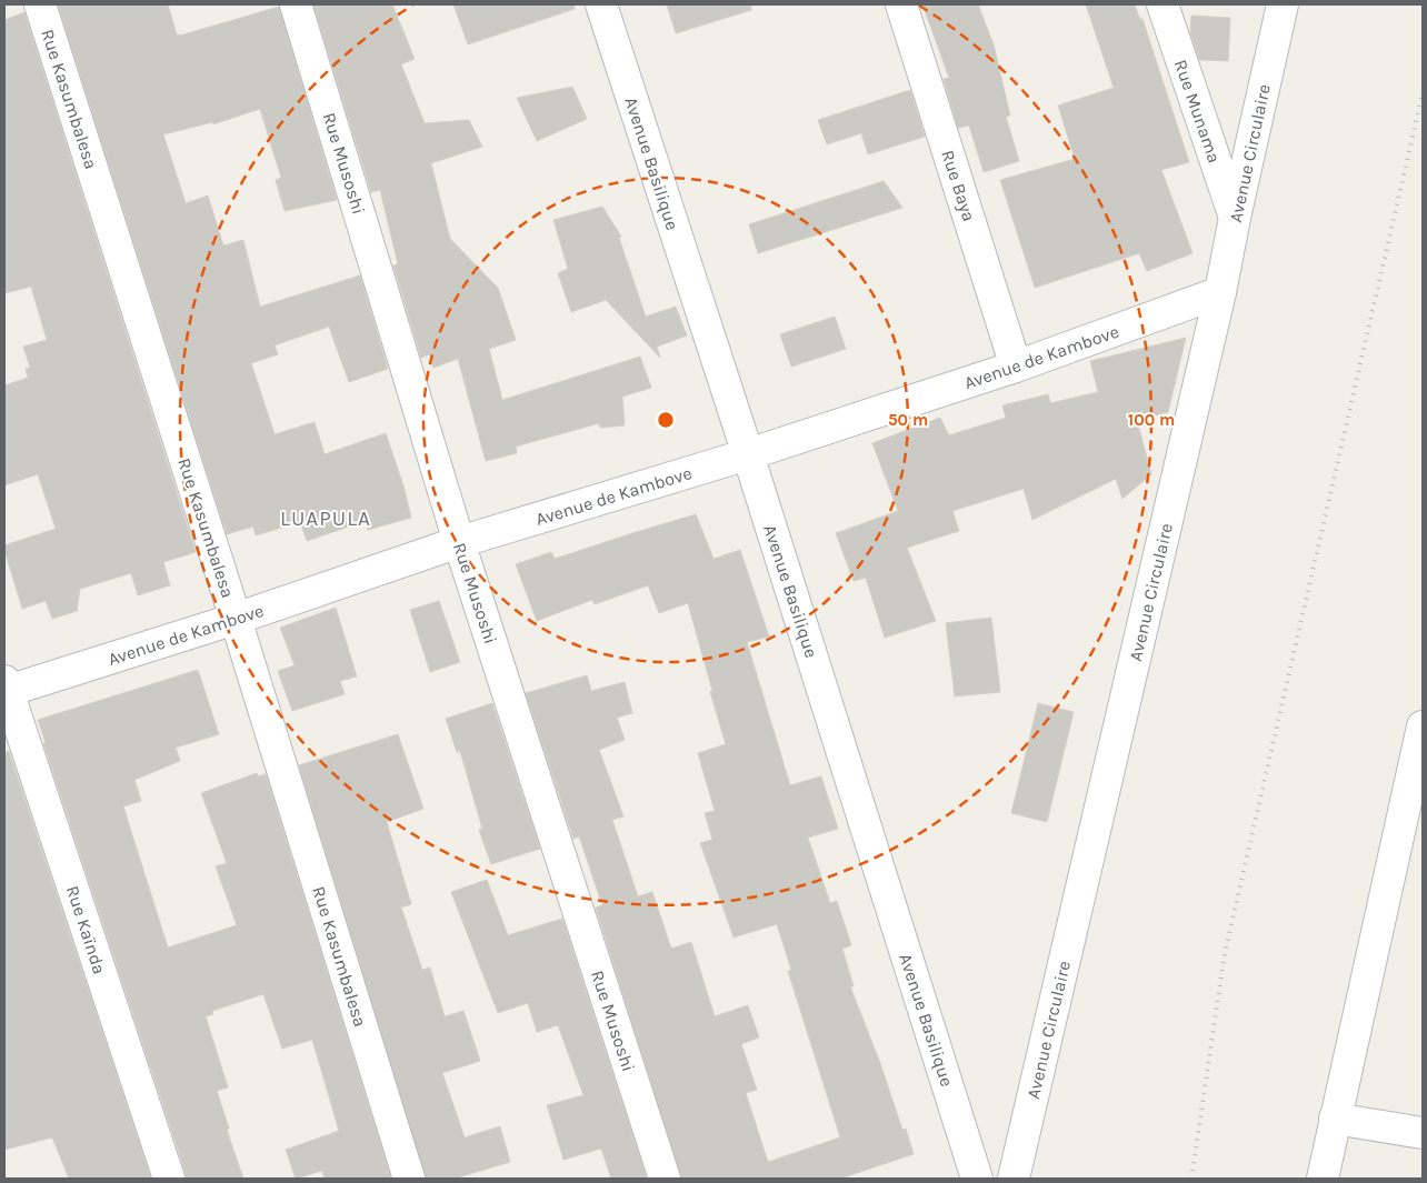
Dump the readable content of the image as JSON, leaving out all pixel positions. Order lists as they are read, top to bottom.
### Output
{
  "streets": {
    "street": [
      "Rue Kasumbalesa",
      "Rue Munama",
      "Avenue Circulaire",
      "Rue Musoshi",
      "Avenue Basilique",
      "Rue Baya",
      "Avenue de Kambove",
      "Rue Kaïnda"
    ]
  },
  "crossings": [
    ["Rue Kasumbalesa", "Avenue de Kambove"],
    ["Rue Munama", "Avenue Circulaire"],
    ["Avenue Circulaire", "Avenue de Kambove"],
    ["Rue Musoshi", "Avenue de Kambove"],
    ["Avenue Basilique", "Avenue de Kambove"],
    ["Rue Baya", "Avenue de Kambove"],
    ["Avenue de Kambove", "Rue Kaïnda"]
  ],
  "districts": ["LUAPULA"],
  "rings": ["50 m", "100 m"]
}
